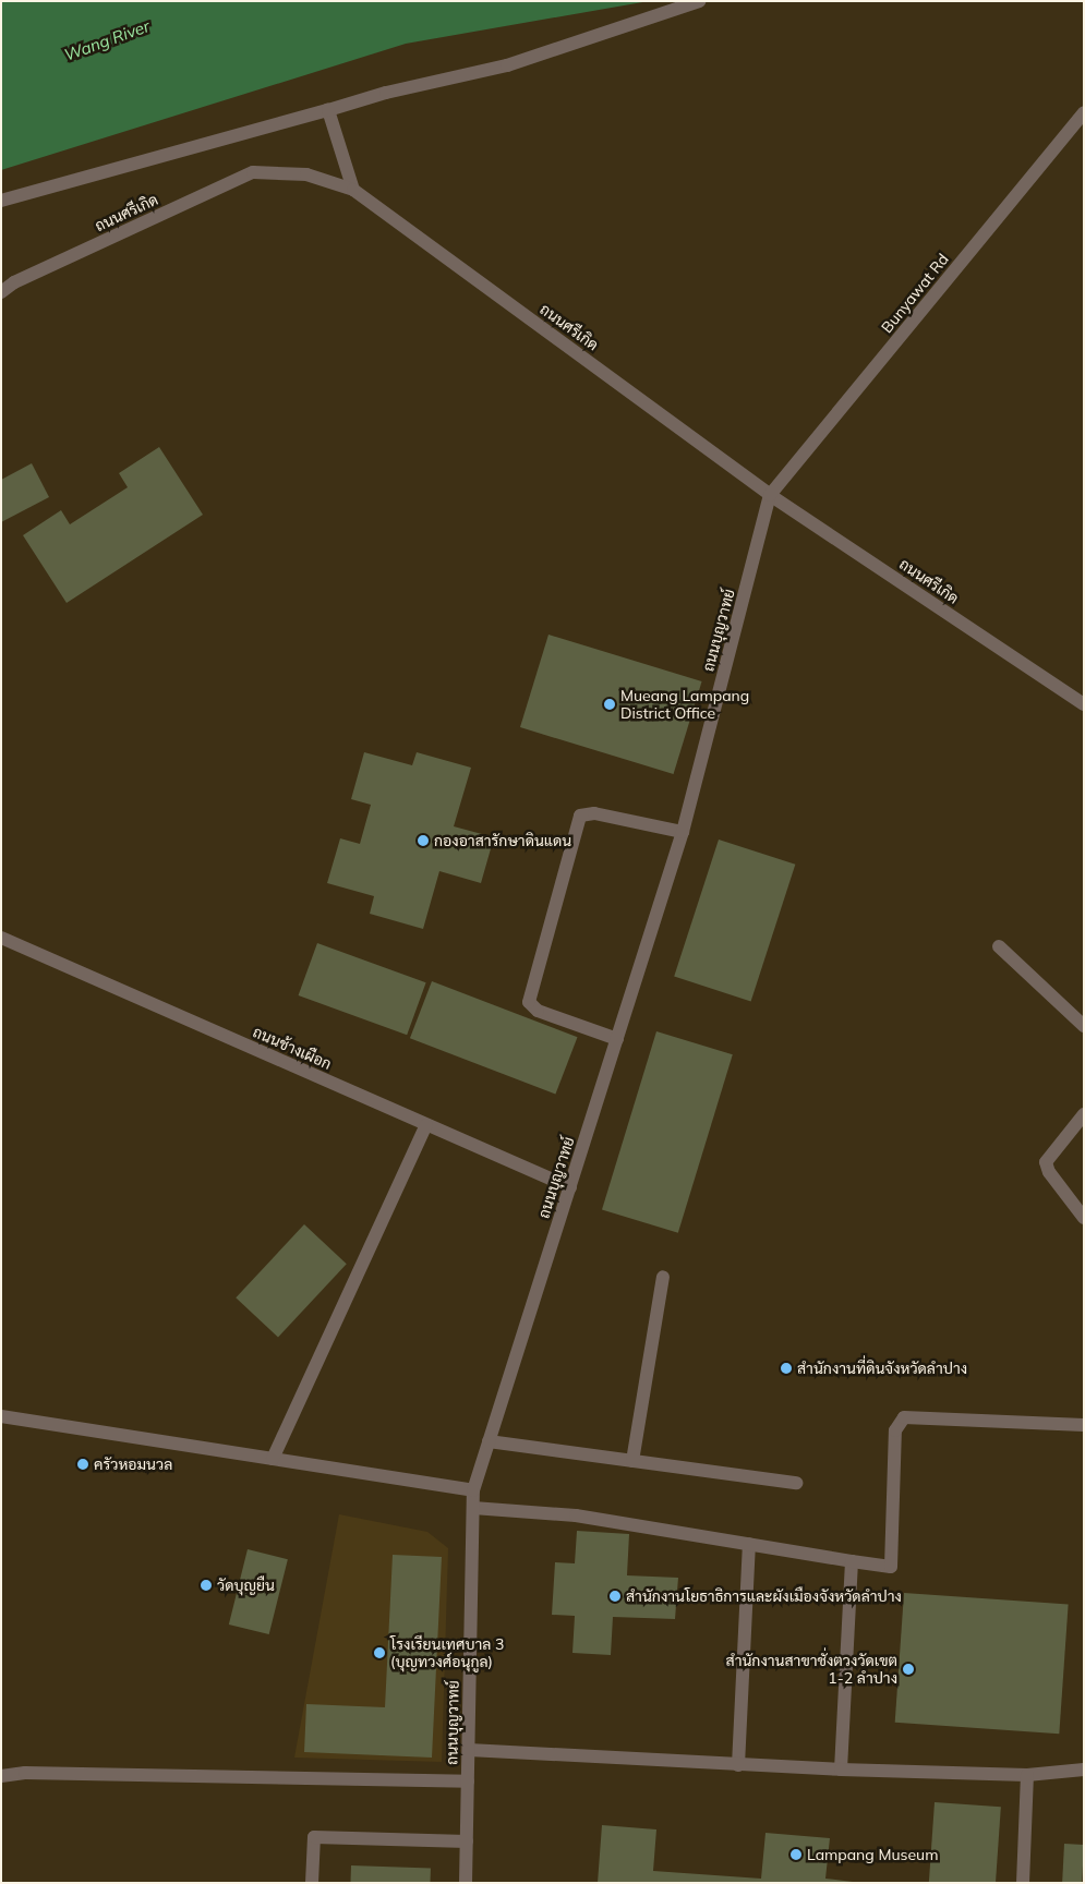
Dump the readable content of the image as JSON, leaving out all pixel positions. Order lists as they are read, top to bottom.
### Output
{
  "streets": {
    "street": [
      "ถนนศรีเกิด",
      "Bunyawat Rd",
      "ถนนบุญวาทย์",
      "ถนนช้างเผือก"
    ]
  },
  "crossings": [
    ["ถนนศรีเกิด", "Bunyawat Rd"],
    ["ถนนศรีเกิด", "ถนนบุญวาทย์"],
    ["Bunyawat Rd", "ถนนบุญวาทย์"],
    ["ถนนบุญวาทย์", "ถนนช้างเผือก"]
  ],
  "water": ["Wang River"],
  "places": [
    "Mueang Lampang District Office",
    "กองอาสารักษาดินแดน",
    "สำนักงานที่ดินจังหวัดลำปาง",
    "ครัวหอมนวล",
    "วัดบุญยืน",
    "สำนักงานโยธาธิการและผังเมืองจังหวัดลำปาง",
    "โรงเรียนเทศบาล 3 (บุญทวงศ์อนุกูล)",
    "สำนักงานสาขาชั่งตวงวัดเขต 1-2 ลำปาง",
    "Lampang Museum"
  ]
}
